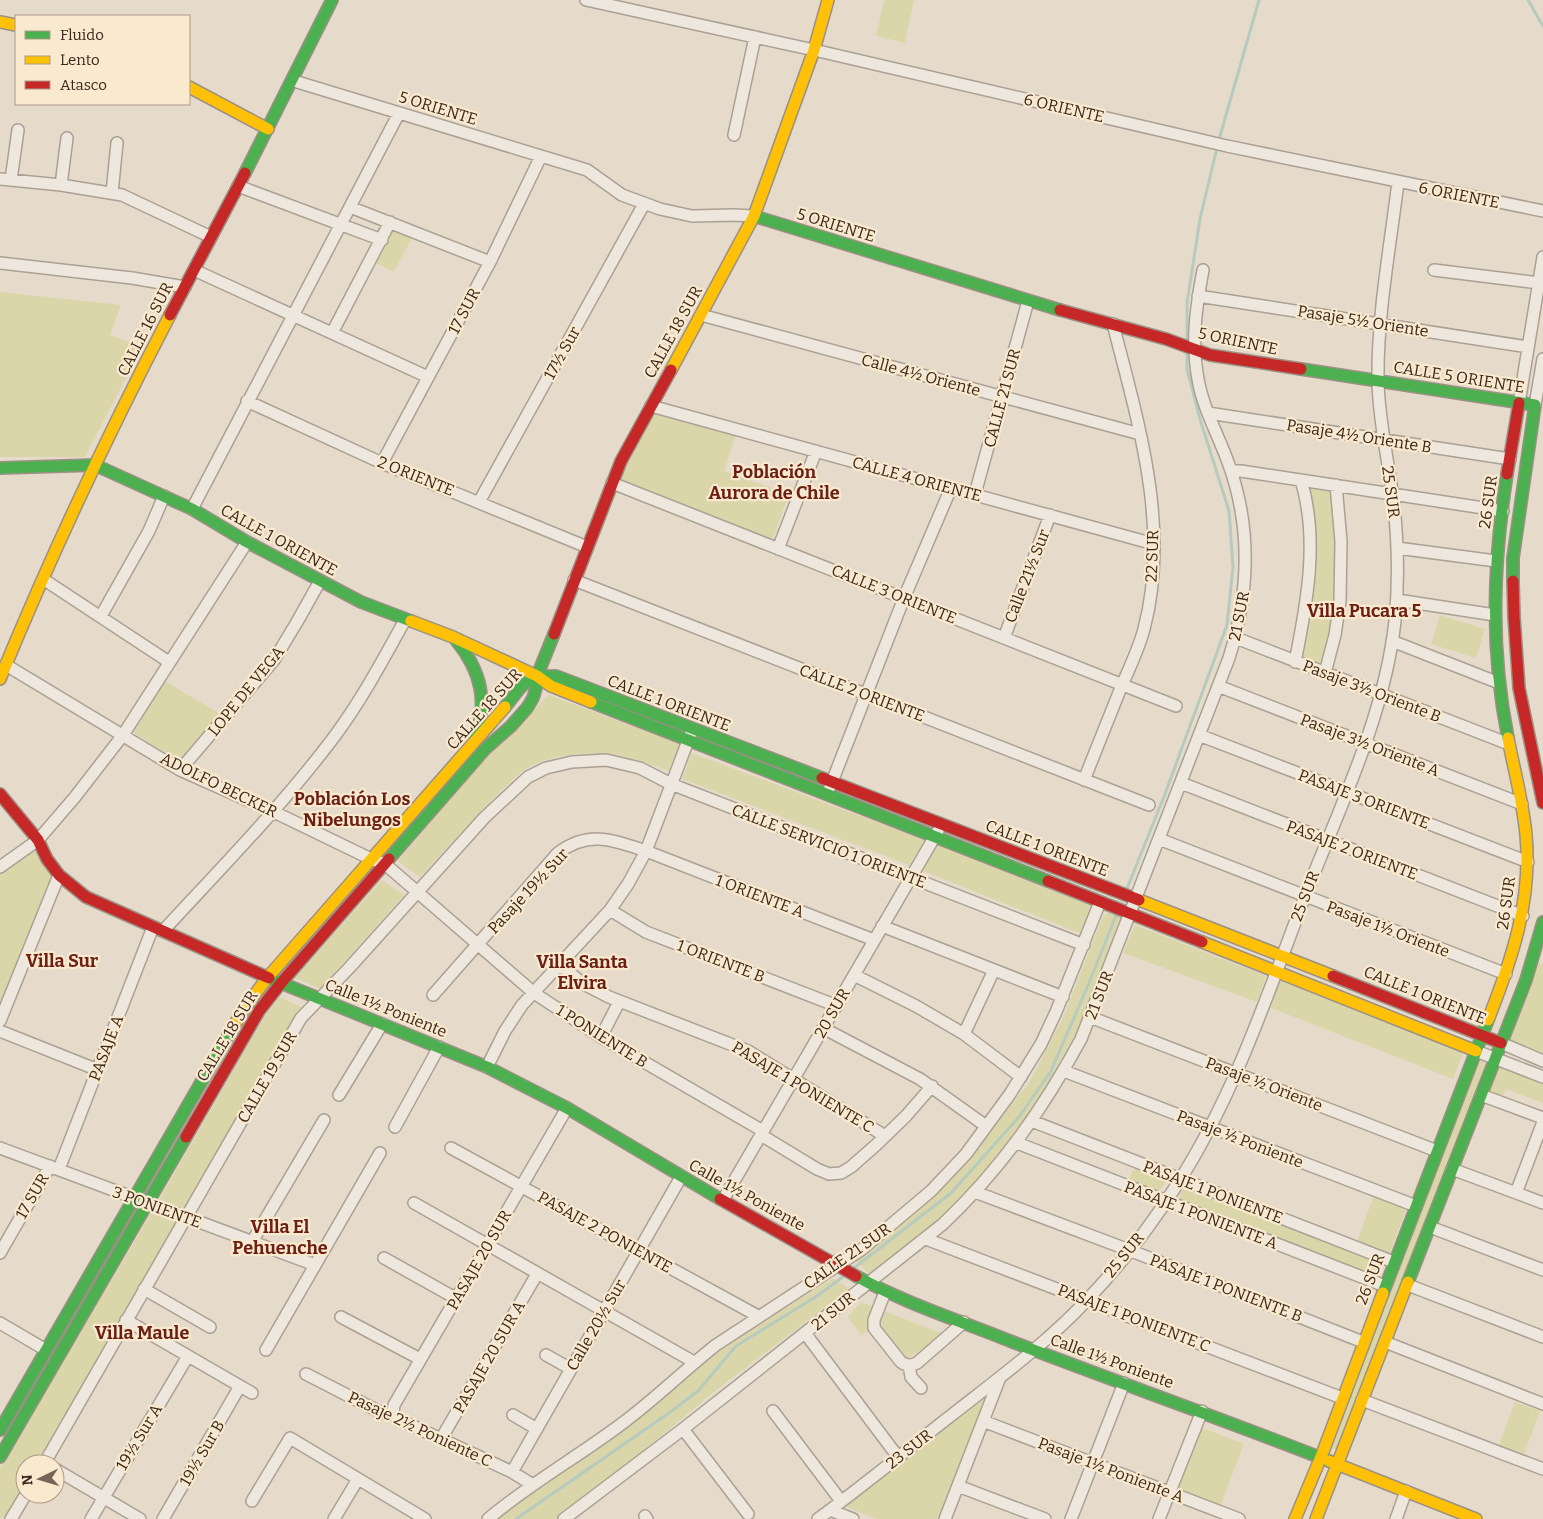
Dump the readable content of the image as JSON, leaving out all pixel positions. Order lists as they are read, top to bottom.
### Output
{
  "streets": {
    "street": [
      "5 ORIENTE",
      "6 ORIENTE",
      "17 SUR",
      "Pasaje 5½ Oriente",
      "CALLE 16 SUR",
      "CALLE 18 SUR",
      "17½ Sur",
      "Calle 4½ Oriente",
      "CALLE 5 ORIENTE",
      "CALLE 21 SUR",
      "Pasaje 4½ Oriente B",
      "2 ORIENTE",
      "CALLE 4 ORIENTE",
      "25 SUR",
      "26 SUR",
      "CALLE 1 ORIENTE",
      "22 SUR",
      "Calle 21½ Sur",
      "CALLE 3 ORIENTE",
      "21 SUR",
      "LOPE DE VEGA",
      "Pasaje 3½ Oriente B",
      "CALLE 2 ORIENTE",
      "Pasaje 3½ Oriente A",
      "ADOLFO BECKER",
      "PASAJE 3 ORIENTE",
      "CALLE SERVICIO 1 ORIENTE",
      "PASAJE 2 ORIENTE",
      "Pasaje 19½ Sur",
      "1 ORIENTE A",
      "Pasaje 1½ Oriente",
      "1 ORIENTE B",
      "Calle 1½ Poniente",
      "20 SUR",
      "1 PONIENTE B",
      "PASAJE A",
      "CALLE 19 SUR",
      "Pasaje ½ Oriente",
      "PASAJE 1 PONIENTE C",
      "Pasaje ½ Poniente",
      "PASAJE 1 PONIENTE",
      "3 PONIENTE",
      "PASAJE 1 PONIENTE A",
      "PASAJE 2 PONIENTE",
      "PASAJE 20 SUR",
      "PASAJE 1 PONIENTE B",
      "Calle 20½ Sur",
      "PASAJE 20 SUR A",
      "Pasaje 2½ Poniente C",
      "19½ Sur A",
      "23 SUR",
      "19½ Sur B",
      "Pasaje 1½ Poniente A"
    ]
  },
  "crossings": [
    ["5 ORIENTE", "17 SUR"],
    ["5 ORIENTE", "CALLE 16 SUR"],
    ["5 ORIENTE", "CALLE 18 SUR"],
    ["5 ORIENTE", "17½ Sur"],
    ["5 ORIENTE", "CALLE 5 ORIENTE"],
    ["5 ORIENTE", "CALLE 21 SUR"],
    ["5 ORIENTE", "25 SUR"],
    ["5 ORIENTE", "22 SUR"],
    ["5 ORIENTE", "21 SUR"],
    ["6 ORIENTE", "CALLE 18 SUR"],
    ["6 ORIENTE", "25 SUR"],
    ["17 SUR", "2 ORIENTE"],
    ["17 SUR", "PASAJE A"],
    ["17 SUR", "3 PONIENTE"],
    ["Pasaje 5½ Oriente", "25 SUR"],
    ["Pasaje 5½ Oriente", "26 SUR"],
    ["Pasaje 5½ Oriente", "21 SUR"],
    ["CALLE 16 SUR", "CALLE 1 ORIENTE"],
    ["CALLE 16 SUR", "ADOLFO BECKER"],
    ["CALLE 18 SUR", "Calle 4½ Oriente"],
    ["CALLE 18 SUR", "2 ORIENTE"],
    ["CALLE 18 SUR", "CALLE 4 ORIENTE"],
    ["CALLE 18 SUR", "CALLE 1 ORIENTE"],
    ["CALLE 18 SUR", "CALLE 3 ORIENTE"],
    ["CALLE 18 SUR", "CALLE 2 ORIENTE"],
    ["CALLE 18 SUR", "ADOLFO BECKER"],
    ["CALLE 18 SUR", "Calle 1½ Poniente"],
    ["CALLE 18 SUR", "1 PONIENTE B"],
    ["CALLE 18 SUR", "3 PONIENTE"],
    ["17½ Sur", "2 ORIENTE"],
    ["Calle 4½ Oriente", "CALLE 21 SUR"],
    ["Calle 4½ Oriente", "22 SUR"],
    ["CALLE 5 ORIENTE", "25 SUR"],
    ["CALLE 5 ORIENTE", "26 SUR"],
    ["CALLE 21 SUR", "CALLE 4 ORIENTE"],
    ["CALLE 21 SUR", "CALLE 1 ORIENTE"],
    ["CALLE 21 SUR", "CALLE SERVICIO 1 ORIENTE"],
    ["CALLE 21 SUR", "Calle 1½ Poniente"],
    ["CALLE 21 SUR", "PASAJE 2 PONIENTE"],
    ["CALLE 21 SUR", "Pasaje 2½ Poniente C"],
    ["Pasaje 4½ Oriente B", "25 SUR"],
    ["Pasaje 4½ Oriente B", "26 SUR"],
    ["Pasaje 4½ Oriente B", "21 SUR"],
    ["CALLE 4 ORIENTE", "22 SUR"],
    ["CALLE 4 ORIENTE", "Calle 21½ Sur"],
    ["25 SUR", "CALLE 1 ORIENTE"],
    ["25 SUR", "Pasaje 3½ Oriente B"],
    ["25 SUR", "Pasaje 3½ Oriente A"],
    ["25 SUR", "PASAJE 3 ORIENTE"],
    ["25 SUR", "PASAJE 2 ORIENTE"],
    ["25 SUR", "Pasaje 1½ Oriente"],
    ["25 SUR", "Calle 1½ Poniente"],
    ["25 SUR", "Pasaje ½ Oriente"],
    ["25 SUR", "PASAJE 1 PONIENTE C"],
    ["25 SUR", "Pasaje ½ Poniente"],
    ["25 SUR", "PASAJE 1 PONIENTE"],
    ["25 SUR", "PASAJE 1 PONIENTE A"],
    ["25 SUR", "PASAJE 1 PONIENTE B"],
    ["25 SUR", "23 SUR"],
    ["26 SUR", "CALLE 1 ORIENTE"],
    ["26 SUR", "Pasaje 3½ Oriente B"],
    ["26 SUR", "Pasaje 3½ Oriente A"],
    ["26 SUR", "PASAJE 3 ORIENTE"],
    ["26 SUR", "PASAJE 2 ORIENTE"],
    ["26 SUR", "Pasaje 1½ Oriente"],
    ["26 SUR", "Calle 1½ Poniente"],
    ["26 SUR", "Pasaje ½ Oriente"],
    ["26 SUR", "PASAJE 1 PONIENTE C"],
    ["26 SUR", "Pasaje ½ Poniente"],
    ["26 SUR", "PASAJE 1 PONIENTE"],
    ["26 SUR", "PASAJE 1 PONIENTE A"],
    ["26 SUR", "PASAJE 1 PONIENTE B"],
    ["CALLE 1 ORIENTE", "21 SUR"],
    ["CALLE 1 ORIENTE", "LOPE DE VEGA"],
    ["CALLE 1 ORIENTE", "20 SUR"],
    ["22 SUR", "CALLE 3 ORIENTE"],
    ["22 SUR", "CALLE 2 ORIENTE"],
    ["Calle 21½ Sur", "CALLE 3 ORIENTE"],
    ["21 SUR", "Pasaje 3½ Oriente B"],
    ["21 SUR", "Pasaje 3½ Oriente A"],
    ["21 SUR", "PASAJE 3 ORIENTE"],
    ["21 SUR", "PASAJE 2 ORIENTE"],
    ["21 SUR", "Pasaje 1½ Oriente"],
    ["21 SUR", "Calle 1½ Poniente"],
    ["21 SUR", "Pasaje ½ Oriente"],
    ["21 SUR", "PASAJE 1 PONIENTE C"],
    ["21 SUR", "Pasaje ½ Poniente"],
    ["21 SUR", "PASAJE 1 PONIENTE"],
    ["21 SUR", "PASAJE 1 PONIENTE A"],
    ["21 SUR", "PASAJE 1 PONIENTE B"],
    ["LOPE DE VEGA", "ADOLFO BECKER"],
    ["ADOLFO BECKER", "1 PONIENTE B"],
    ["CALLE SERVICIO 1 ORIENTE", "20 SUR"],
    ["CALLE SERVICIO 1 ORIENTE", "CALLE 19 SUR"],
    ["Pasaje 19½ Sur", "1 ORIENTE A"],
    ["Pasaje 19½ Sur", "1 PONIENTE B"],
    ["1 ORIENTE A", "20 SUR"],
    ["1 ORIENTE B", "20 SUR"],
    ["Calle 1½ Poniente", "20 SUR"],
    ["Calle 1½ Poniente", "PASAJE A"],
    ["Calle 1½ Poniente", "CALLE 19 SUR"],
    ["Calle 1½ Poniente", "PASAJE 20 SUR"],
    ["Calle 1½ Poniente", "Calle 20½ Sur"],
    ["20 SUR", "1 PONIENTE B"],
    ["20 SUR", "PASAJE 1 PONIENTE C"],
    ["1 PONIENTE B", "CALLE 19 SUR"],
    ["1 PONIENTE B", "PASAJE 1 PONIENTE C"],
    ["PASAJE A", "3 PONIENTE"],
    ["CALLE 19 SUR", "3 PONIENTE"],
    ["PASAJE 2 PONIENTE", "PASAJE 20 SUR"],
    ["PASAJE 2 PONIENTE", "Calle 20½ Sur"],
    ["PASAJE 20 SUR", "Pasaje 2½ Poniente C"],
    ["Calle 20½ Sur", "Pasaje 2½ Poniente C"],
    ["PASAJE 20 SUR A", "Pasaje 2½ Poniente C"]
  ],
  "districts": [
    "Población Aurora de Chile",
    "Villa Pucara 5",
    "Población Los Nibelungos",
    "Villa Sur",
    "Villa Santa Elvira",
    "Villa El Pehuenche",
    "Villa Maule"
  ],
  "legend": ["Fluido", "Lento", "Atasco"],
  "north": "left"
}
